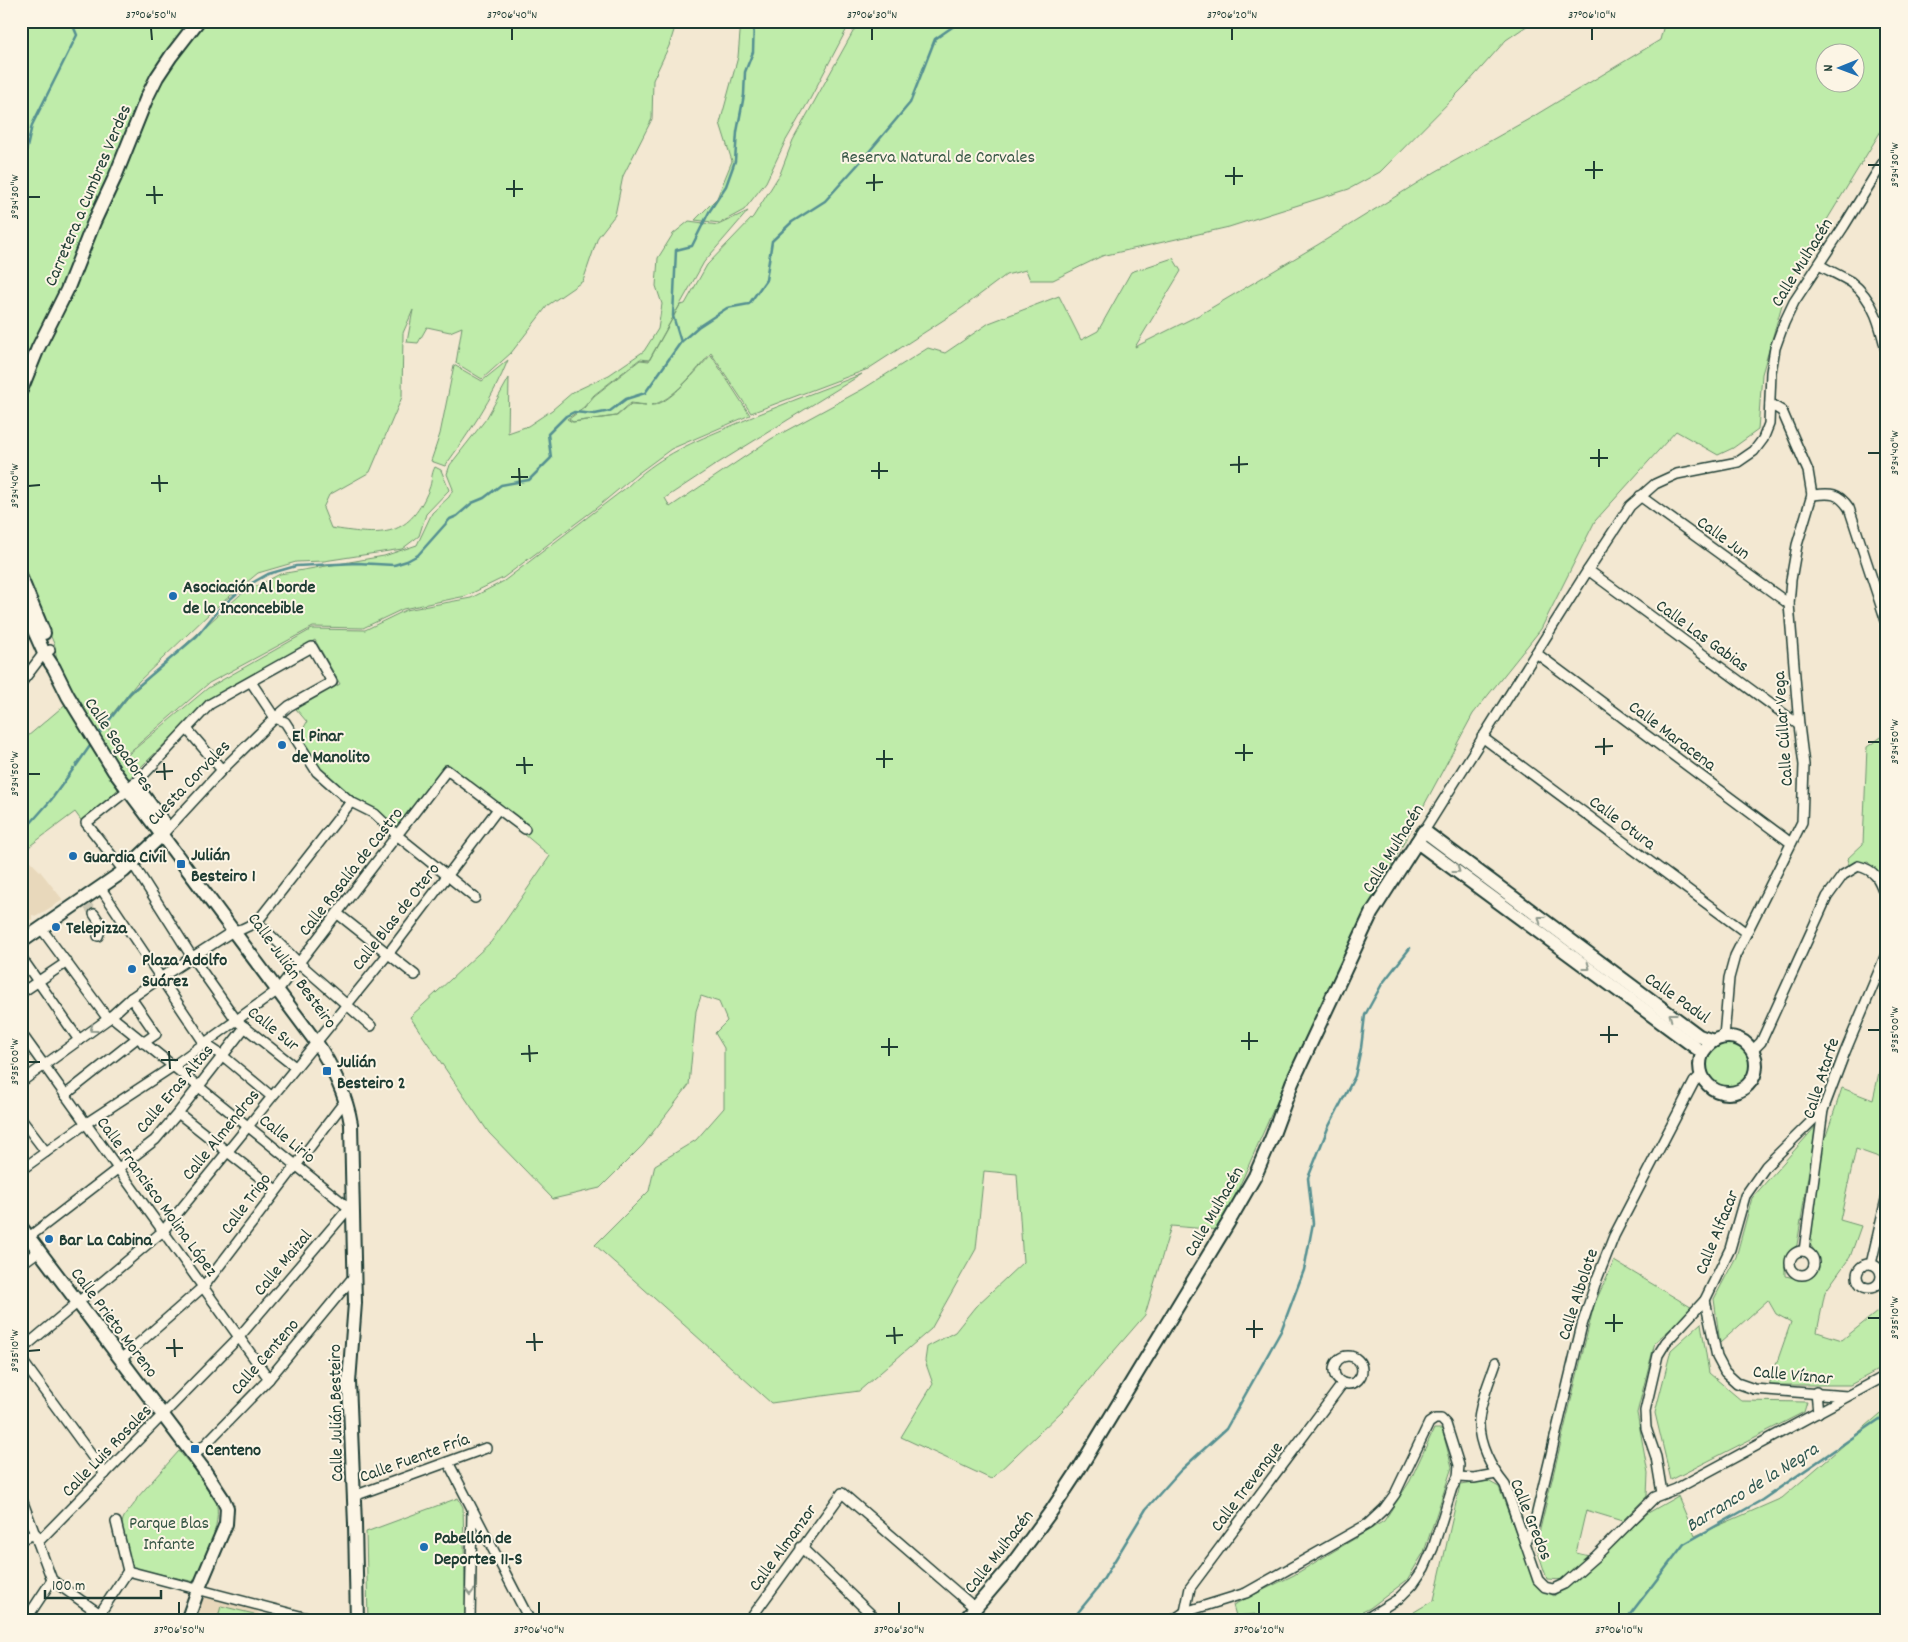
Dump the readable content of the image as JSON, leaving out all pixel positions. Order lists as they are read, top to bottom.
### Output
{
  "streets": {
    "street": [
      "Carretera a Cumbres Verdes",
      "Calle Mulhacén",
      "Calle Jun",
      "Calle Las Gabias",
      "Calle Cúllar Vega",
      "Calle Maracena",
      "Calle Segadores",
      "Cuesta Corvales",
      "Calle Otura",
      "Calle Rosalía de Castro",
      "Calle Blas de Otero",
      "Calle Julián Besteiro",
      "Calle Padul",
      "Calle Sur",
      "Calle Atarfe",
      "Calle Eras Altas",
      "Calle Almendros",
      "Calle Lirio",
      "Calle Francisco Molina López",
      "Calle Trigo",
      "Calle Alfacar",
      "Calle Maizal",
      "Calle Albolote",
      "Calle Prieto Moreno",
      "Calle Centeno",
      "Calle Víznar",
      "Calle Luis Rosales",
      "Calle Fuente Fría",
      "Calle Trevenque",
      "Calle Gredos",
      "Calle Almanzor"
    ]
  },
  "crossings": [
    ["Calle Mulhacén", "Calle Jun"],
    ["Calle Mulhacén", "Calle Las Gabias"],
    ["Calle Mulhacén", "Calle Maracena"],
    ["Calle Mulhacén", "Calle Otura"],
    ["Calle Mulhacén", "Calle Padul"],
    ["Calle Mulhacén", "Calle Almanzor"],
    ["Calle Jun", "Calle Cúllar Vega"],
    ["Calle Las Gabias", "Calle Cúllar Vega"],
    ["Calle Cúllar Vega", "Calle Maracena"],
    ["Calle Cúllar Vega", "Calle Otura"],
    ["Calle Cúllar Vega", "Calle Padul"],
    ["Calle Cúllar Vega", "Calle Albolote"],
    ["Calle Segadores", "Cuesta Corvales"],
    ["Calle Segadores", "Calle Julián Besteiro"],
    ["Calle Segadores", "Calle Sur"],
    ["Cuesta Corvales", "Calle Julián Besteiro"],
    ["Cuesta Corvales", "Calle Sur"],
    ["Cuesta Corvales", "Calle Lirio"],
    ["Calle Rosalía de Castro", "Calle Blas de Otero"],
    ["Calle Rosalía de Castro", "Calle Julián Besteiro"],
    ["Calle Rosalía de Castro", "Calle Sur"],
    ["Calle Rosalía de Castro", "Calle Lirio"],
    ["Calle Rosalía de Castro", "Calle Francisco Molina López"],
    ["Calle Blas de Otero", "Calle Julián Besteiro"],
    ["Calle Blas de Otero", "Calle Almendros"],
    ["Calle Julián Besteiro", "Calle Almendros"],
    ["Calle Julián Besteiro", "Calle Lirio"],
    ["Calle Julián Besteiro", "Calle Trigo"],
    ["Calle Julián Besteiro", "Calle Maizal"],
    ["Calle Julián Besteiro", "Calle Centeno"],
    ["Calle Julián Besteiro", "Calle Fuente Fría"],
    ["Calle Padul", "Calle Albolote"],
    ["Calle Sur", "Calle Eras Altas"],
    ["Calle Sur", "Calle Almendros"],
    ["Calle Atarfe", "Calle Alfacar"],
    ["Calle Eras Altas", "Calle Lirio"],
    ["Calle Eras Altas", "Calle Francisco Molina López"],
    ["Calle Eras Altas", "Calle Prieto Moreno"],
    ["Calle Almendros", "Calle Lirio"],
    ["Calle Almendros", "Calle Francisco Molina López"],
    ["Calle Almendros", "Calle Prieto Moreno"],
    ["Calle Lirio", "Calle Trigo"],
    ["Calle Lirio", "Calle Maizal"],
    ["Calle Francisco Molina López", "Calle Trigo"],
    ["Calle Francisco Molina López", "Calle Maizal"],
    ["Calle Francisco Molina López", "Calle Centeno"],
    ["Calle Francisco Molina López", "Calle Luis Rosales"],
    ["Calle Trigo", "Calle Prieto Moreno"],
    ["Calle Alfacar", "Calle Víznar"],
    ["Calle Alfacar", "Calle Gredos"],
    ["Calle Maizal", "Calle Luis Rosales"],
    ["Calle Albolote", "Calle Gredos"],
    ["Calle Prieto Moreno", "Calle Centeno"],
    ["Calle Prieto Moreno", "Calle Luis Rosales"],
    ["Calle Víznar", "Calle Gredos"]
  ],
  "water": ["Barranco de la Negra"],
  "parks": ["Reserva Natural de Corvales", "Parque Blas Infante"],
  "places": {
    "other": [
      "Asociación Al borde de lo Inconcebible",
      "El Pinar de Manolito",
      "Guardia Civil",
      "Telepizza",
      "Plaza Adolfo Suárez",
      "Bar La Cabina",
      "Pabellón de Deportes 11-S"
    ],
    "transit": ["Julián Besteiro 1", "Julián Besteiro 2", "Centeno"]
  },
  "scale_bar": "100 m",
  "north": "left",
  "coordinates": [
    "37°06'50\"N",
    "37°06'40\"N",
    "37°06'30\"N",
    "37°06'20\"N",
    "37°06'10\"N",
    "3°34'30\"W",
    "3°34'40\"W",
    "3°34'50\"W",
    "3°35'00\"W",
    "3°35'10\"W"
  ]
}
